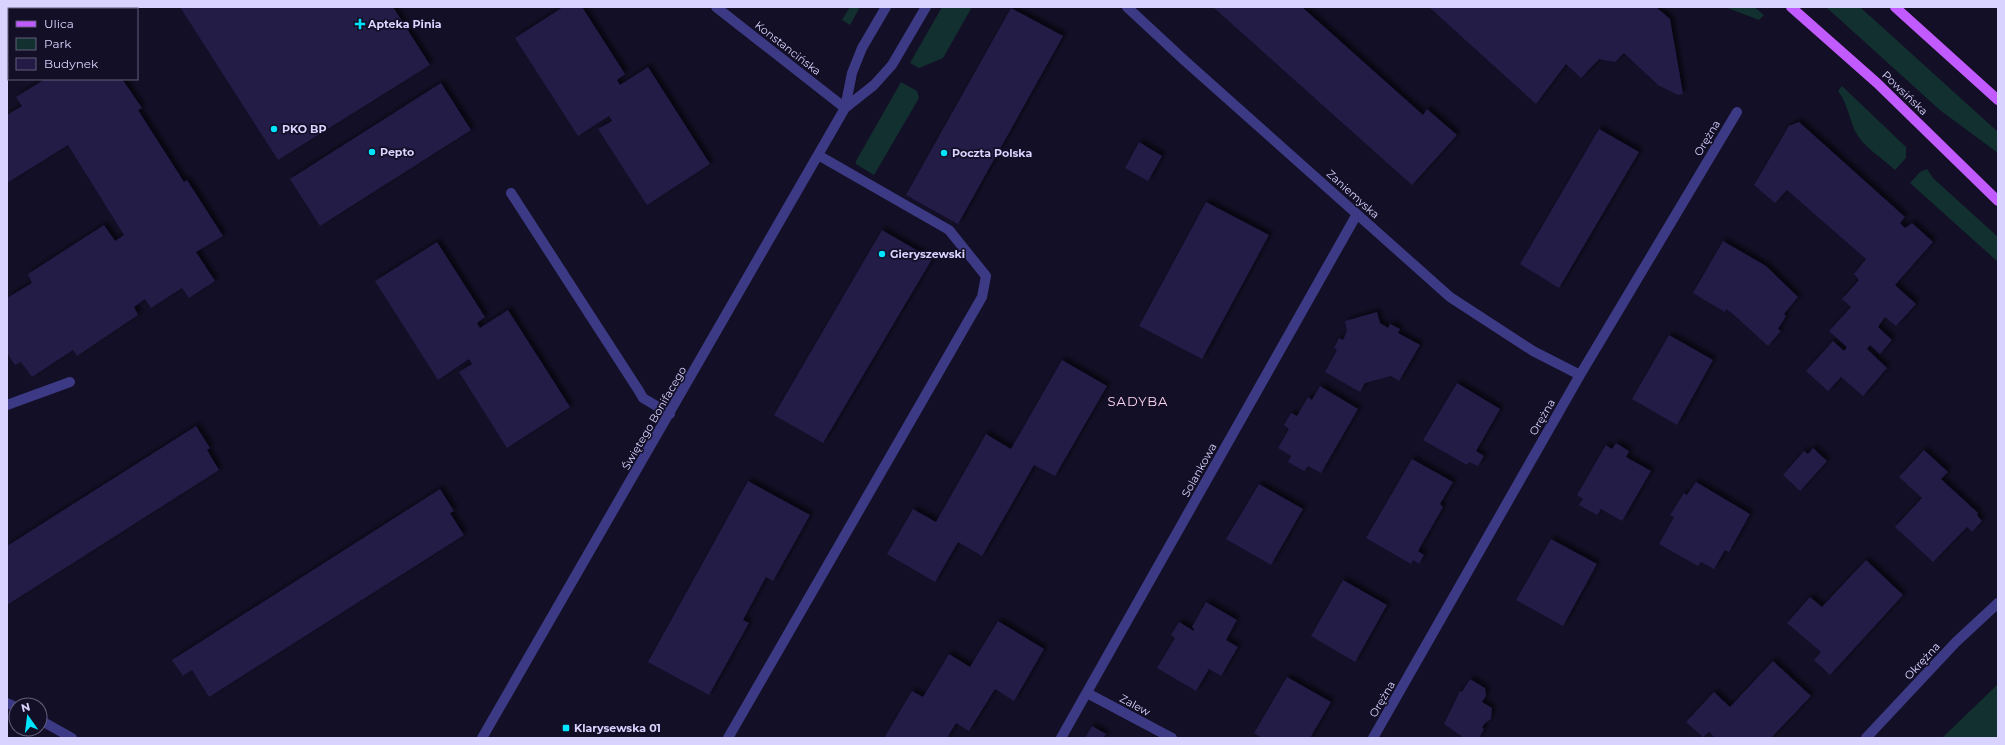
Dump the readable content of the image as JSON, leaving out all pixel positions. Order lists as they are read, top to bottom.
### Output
{
  "streets": {
    "main road": ["Powsińska"],
    "street": [
      "Konstancińska",
      "Orężna",
      "Zaniemyska",
      "Świętego Bonifacego",
      "Solankowa",
      "Okrężna",
      "Zalew"
    ]
  },
  "crossings": [
    ["Konstancińska", "Świętego Bonifacego"],
    ["Orężna", "Zaniemyska"],
    ["Zaniemyska", "Solankowa"],
    ["Solankowa", "Zalew"]
  ],
  "districts": ["SADYBA"],
  "places": {
    "health": ["Apteka Pinia"],
    "other": [
      "PKO BP",
      "Pepto",
      "Poczta Polska",
      "Gieryszewski"
    ],
    "transit": ["Klarysewska 01"]
  },
  "legend": ["Ulica", "Park", "Budynek"],
  "north": "top"
}
